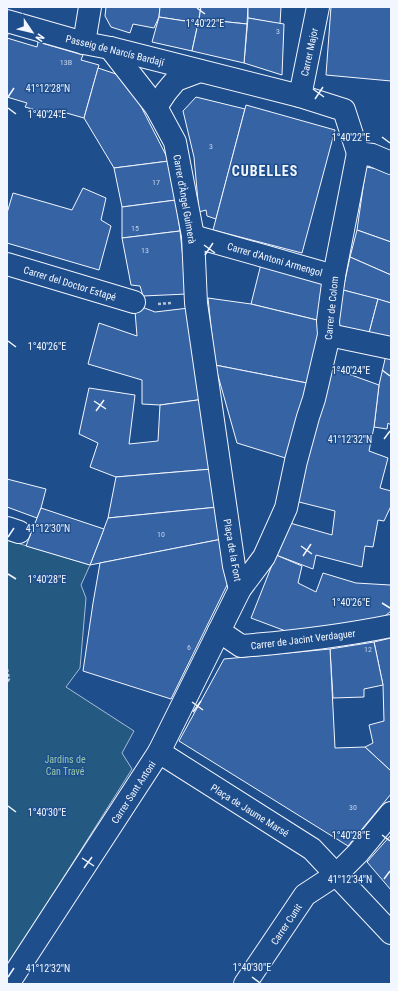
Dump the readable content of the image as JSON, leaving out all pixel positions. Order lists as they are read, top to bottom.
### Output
{
  "streets": {
    "street": [
      "Passeig de Narcís Bardají",
      "Carrer Major",
      "Carrer d'Àngel Guimerà",
      "Carrer d'Antoni Armengol",
      "Carrer del Doctor Estapé",
      "Carrer de Colom",
      "Plaça de la Font",
      "Carrer de Jacint Verdaguer",
      "Carrer Sant Antoni",
      "Plaça de Jaume Marsé",
      "Carrer Cunit"
    ]
  },
  "crossings": [
    ["Passeig de Narcís Bardají", "Carrer Major"],
    ["Passeig de Narcís Bardají", "Carrer d'Àngel Guimerà"],
    ["Passeig de Narcís Bardají", "Carrer de Colom"],
    ["Carrer d'Àngel Guimerà", "Carrer d'Antoni Armengol"],
    ["Carrer d'Àngel Guimerà", "Plaça de la Font"],
    ["Carrer d'Antoni Armengol", "Carrer de Colom"],
    ["Carrer de Colom", "Plaça de la Font"],
    ["Plaça de la Font", "Carrer Sant Antoni"],
    ["Carrer de Jacint Verdaguer", "Carrer Sant Antoni"],
    ["Carrer Sant Antoni", "Plaça de Jaume Marsé"],
    ["Plaça de Jaume Marsé", "Carrer Cunit"]
  ],
  "districts": ["CUBELLES"],
  "parks": ["Jardins de Can Travé"],
  "house_numbers": [
    "3",
    "13B",
    "3",
    "17",
    "15",
    "13",
    "10",
    "6",
    "12",
    "30"
  ],
  "north": "bottom right",
  "coordinates": [
    "1°40'22\"E",
    "41°12'28\"N",
    "1°40'24\"E",
    "1°40'26\"E",
    "41°12'32\"N",
    "41°12'30\"N",
    "1°40'28\"E",
    "1°40'30\"E",
    "41°12'34\"N"
  ]
}
